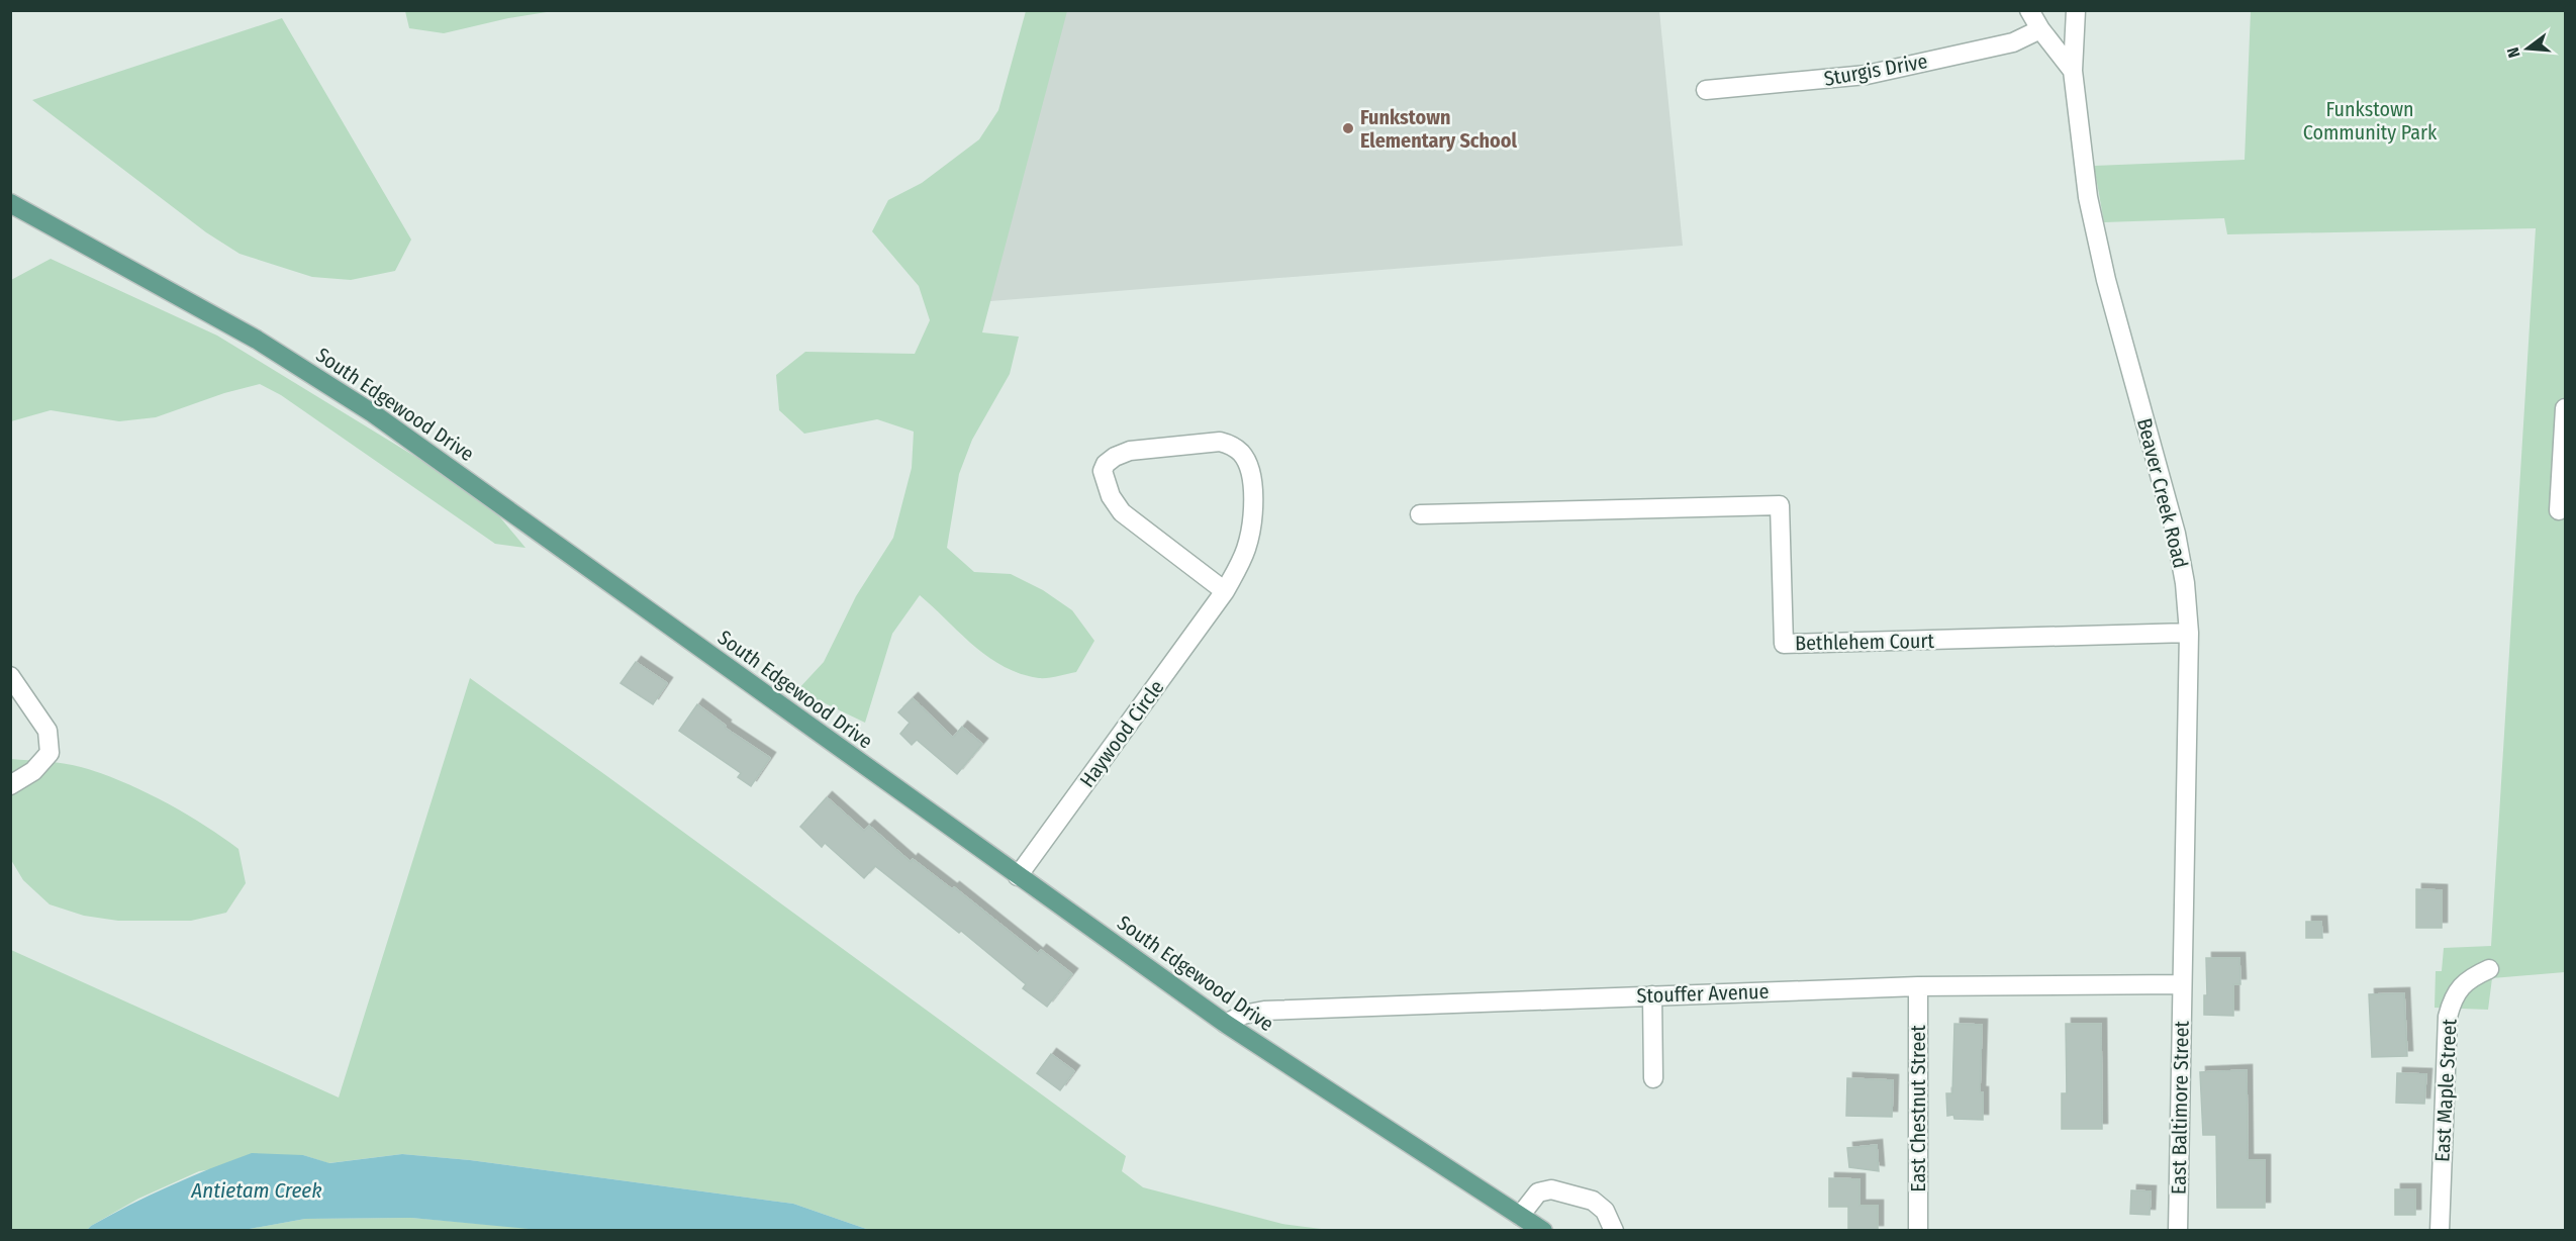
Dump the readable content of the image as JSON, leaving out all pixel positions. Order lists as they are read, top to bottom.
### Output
{
  "streets": {
    "main road": ["South Edgewood Drive"],
    "street": [
      "Sturgis Drive",
      "Beaver Creek Road",
      "Bethlehem Court",
      "Haywood Circle",
      "Stouffer Avenue",
      "East Maple Street",
      "East Baltimore Street",
      "East Chestnut Street"
    ]
  },
  "crossings": [
    ["South Edgewood Drive", "Haywood Circle"],
    ["South Edgewood Drive", "Stouffer Avenue"],
    ["Beaver Creek Road", "Bethlehem Court"],
    ["Beaver Creek Road", "Stouffer Avenue"],
    ["Beaver Creek Road", "East Baltimore Street"],
    ["Stouffer Avenue", "East Baltimore Street"],
    ["Stouffer Avenue", "East Chestnut Street"]
  ],
  "water": ["Antietam Creek"],
  "parks": ["Funkstown Community Park"],
  "places": ["Funkstown Elementary School"],
  "north": "left"
}
